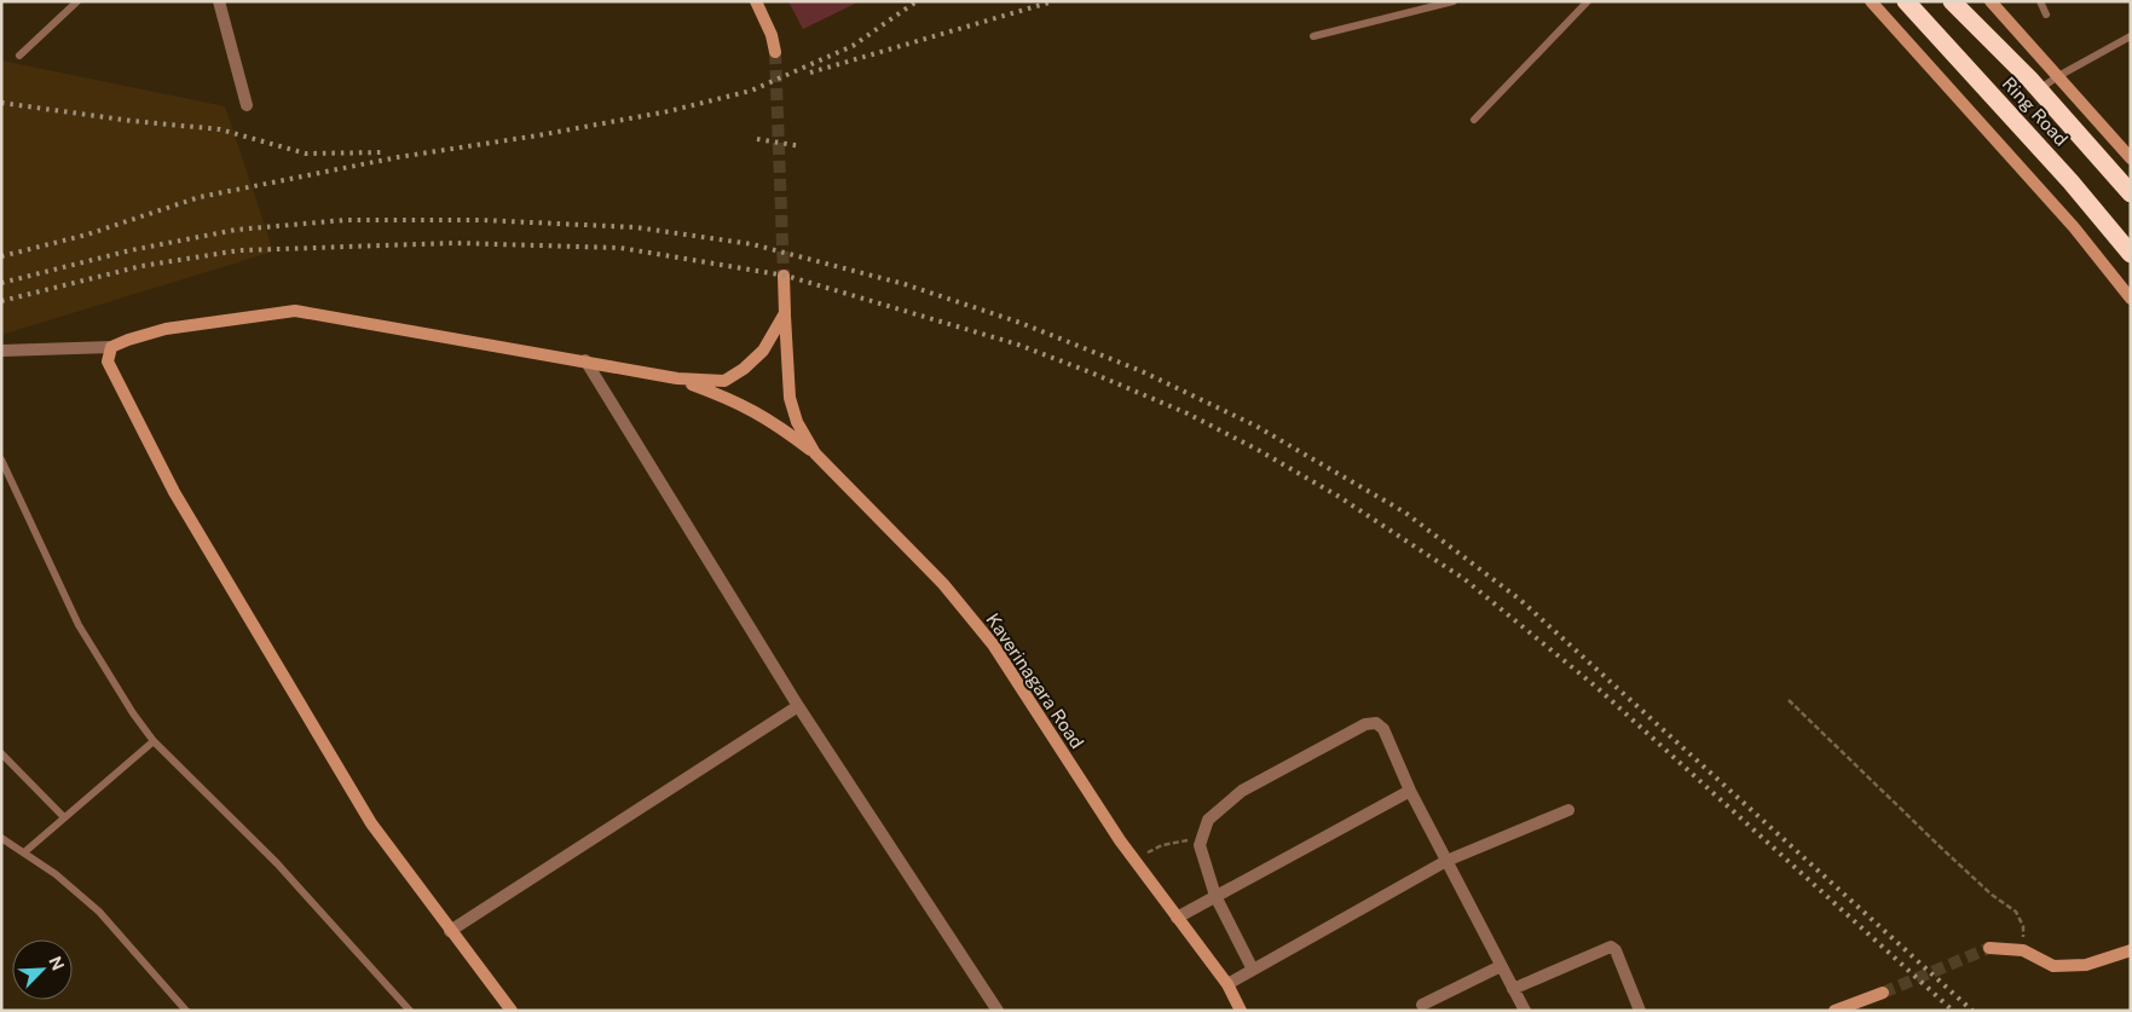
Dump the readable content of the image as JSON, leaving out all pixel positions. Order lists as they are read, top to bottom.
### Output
{
  "streets": {
    "highway": ["Ring Road"],
    "street": ["Kaverinagara Road"]
  },
  "north": "top right"
}
